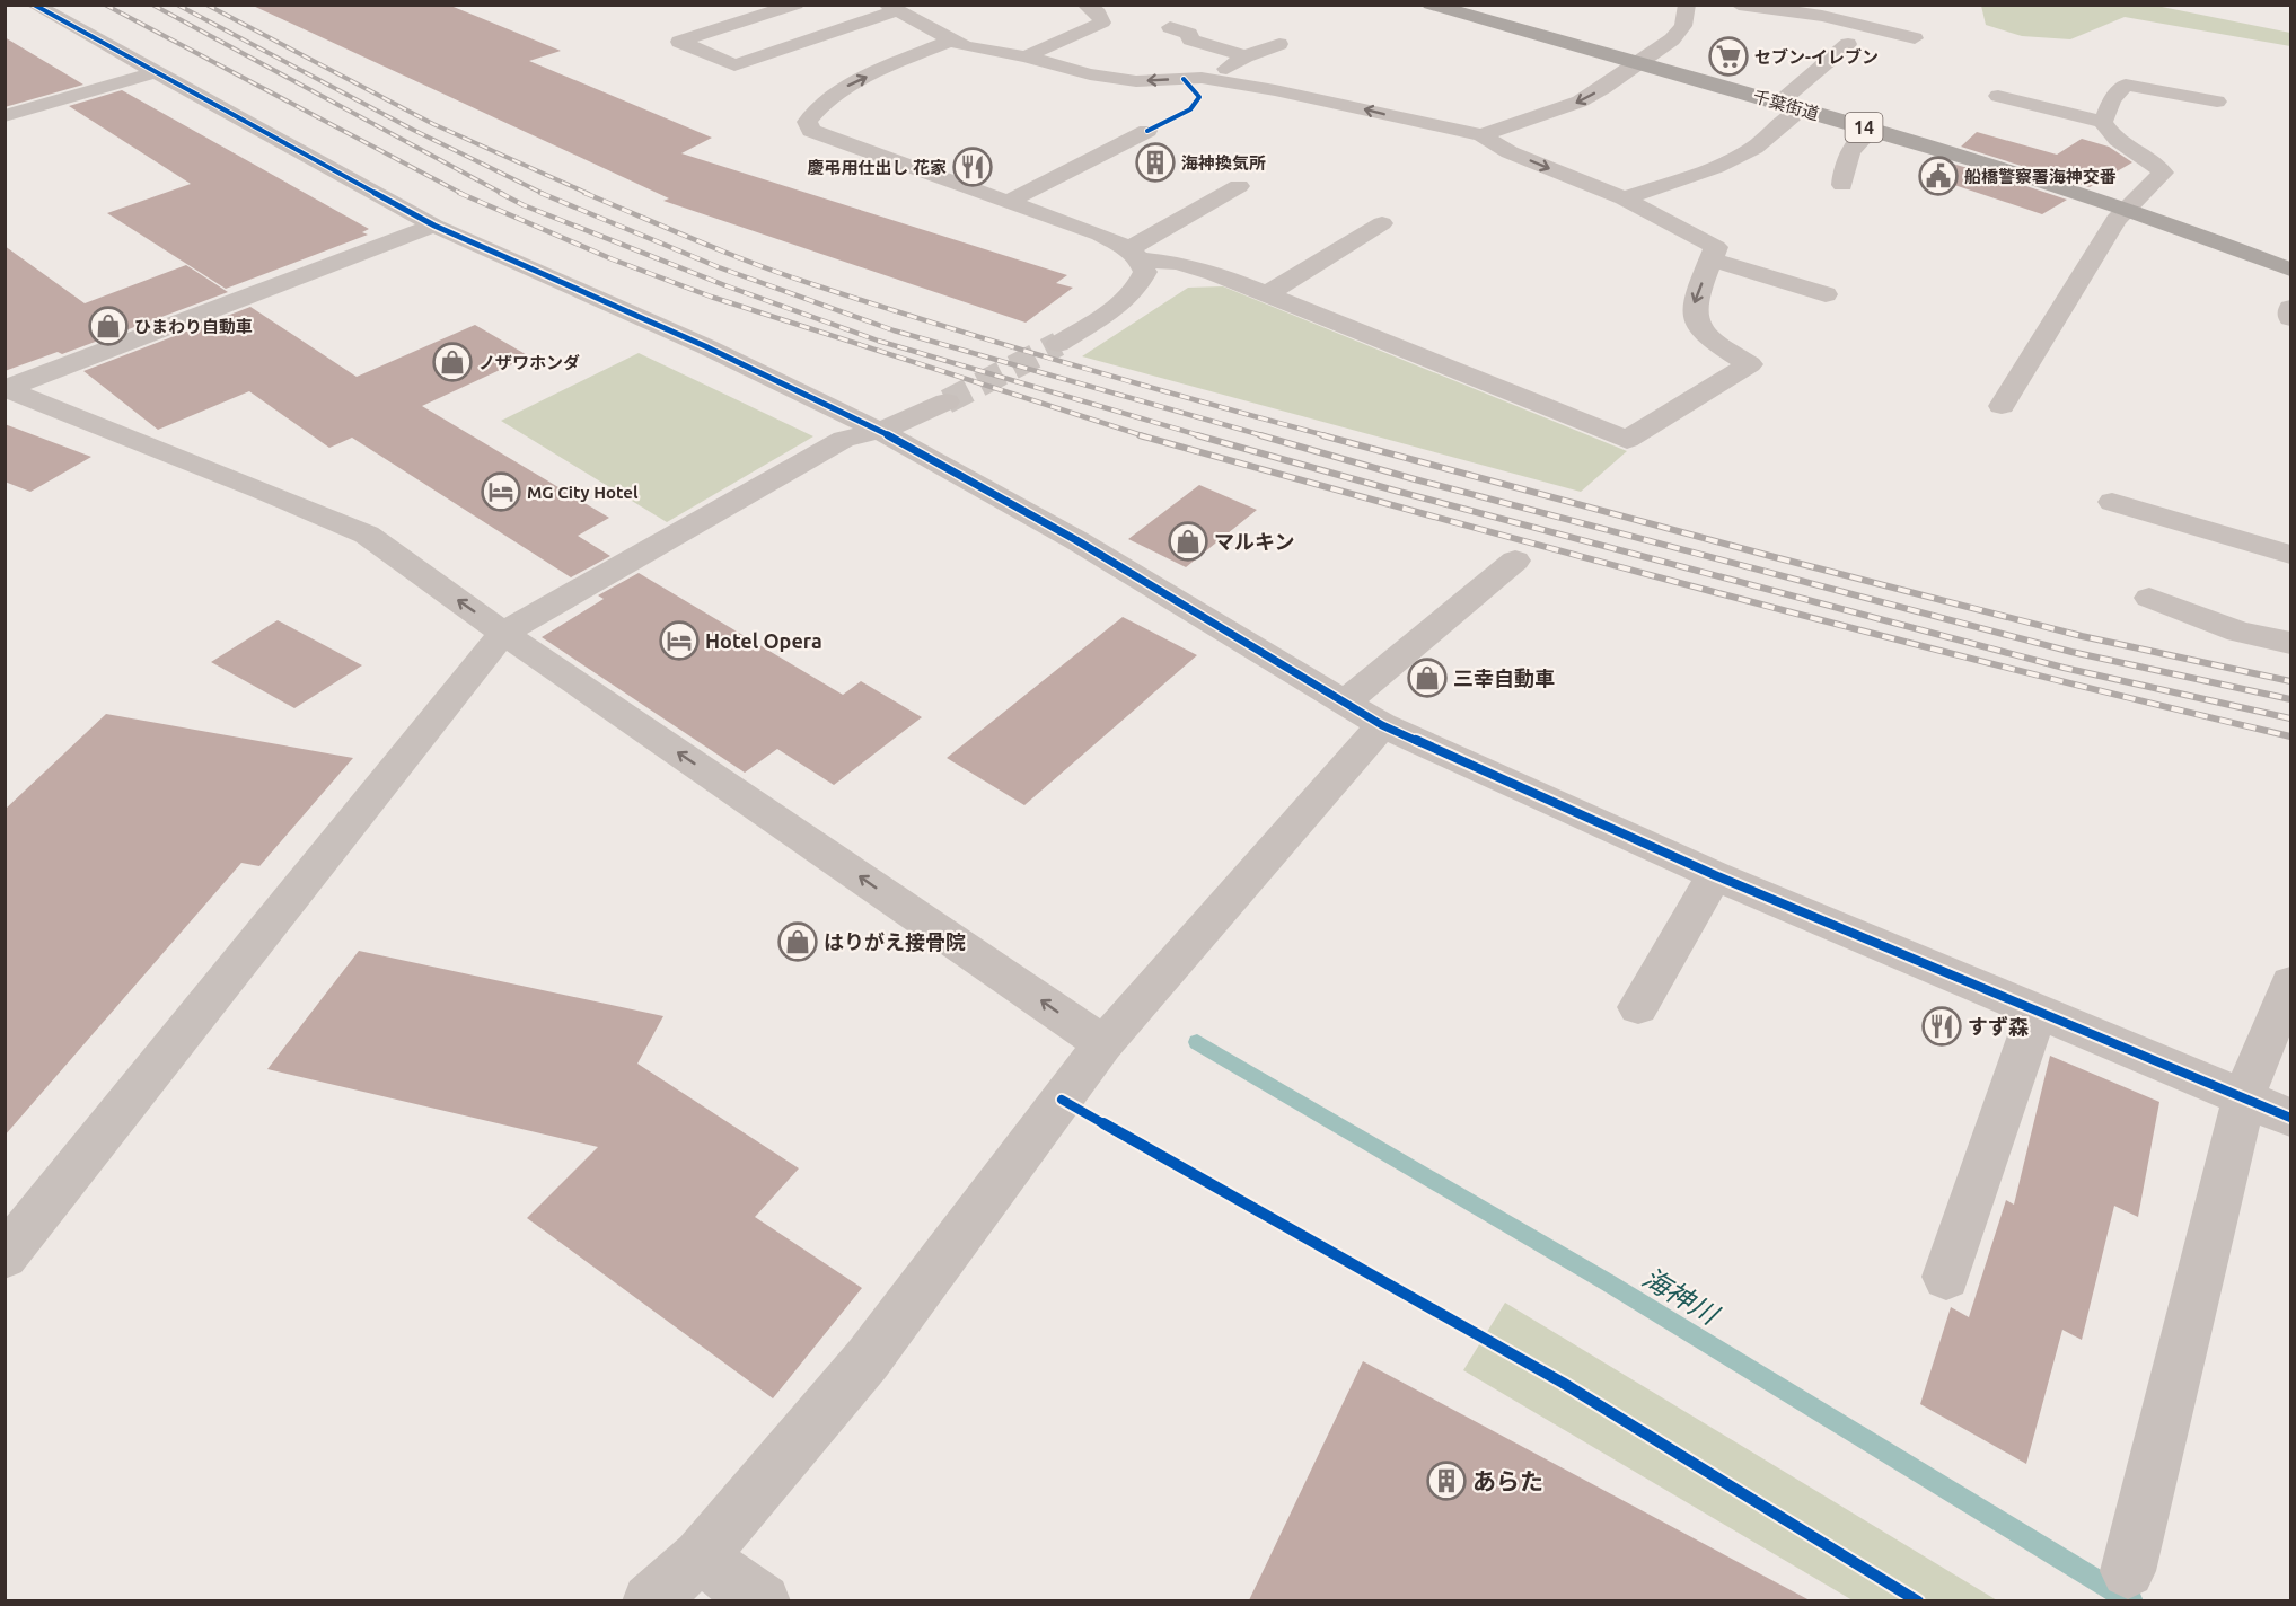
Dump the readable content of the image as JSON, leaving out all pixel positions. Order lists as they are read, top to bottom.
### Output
{
  "streets": {
    "highway": ["千葉街道", "14"]
  },
  "water": ["海神川"],
  "places": {
    "supermarket": ["セブン-イレブン"],
    "building": ["海神換気所", "あらた"],
    "restaurant": ["慶弔用仕出し 花家", "すず森"],
    "public building": ["船橋警察署海神交番"],
    "shop": [
      "ひまわり自動車",
      "ノザワホンダ",
      "マルキン",
      "三幸自動車",
      "はりがえ接骨院"
    ],
    "hotel": ["MG City Hotel", "Hotel Opera"]
  }
}
